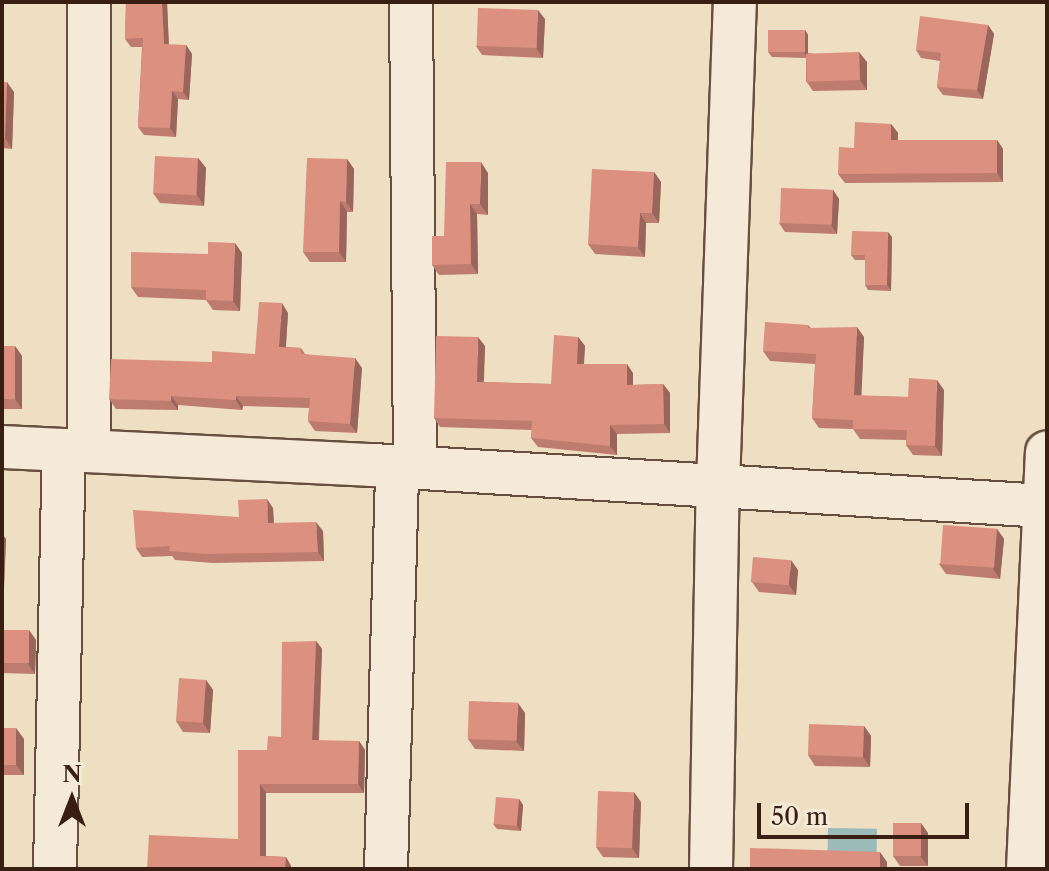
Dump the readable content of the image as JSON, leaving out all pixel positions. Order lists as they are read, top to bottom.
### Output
{
  "scale_bar": "50 m",
  "north": "top"
}
